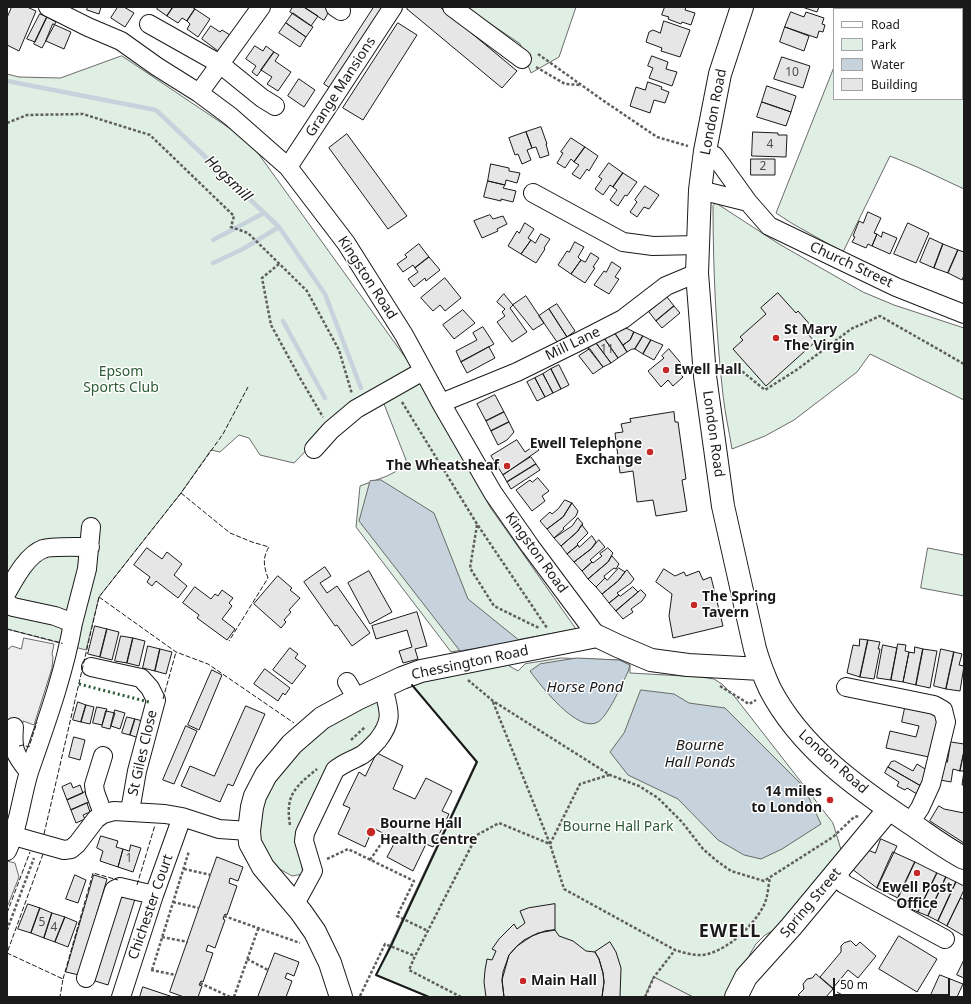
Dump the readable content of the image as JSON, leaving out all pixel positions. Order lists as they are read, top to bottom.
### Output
{
  "streets": {
    "main road": ["London Road", "Chessington Road", "Spring Street"],
    "street": [
      "Grange Mansions",
      "Church Street",
      "Kingston Road",
      "Mill Lane",
      "St Giles Close",
      "Chichester Court"
    ]
  },
  "crossings": [
    ["Grange Mansions", "Kingston Road"],
    ["London Road", "Church Street"],
    ["London Road", "Mill Lane"],
    ["London Road", "Spring Street"],
    ["Kingston Road", "Mill Lane"],
    ["Kingston Road", "Chessington Road"]
  ],
  "districts": ["EWELL"],
  "water": ["Hogsmill", "Horse Pond", "Bourne Hall Ponds"],
  "parks": ["Epsom Sports Club", "Bourne Hall Park"],
  "places": [
    "St Mary The Virgin",
    "Ewell Hall",
    "Ewell Telephone Exchange",
    "The Wheatsheaf",
    "The Spring Tavern",
    "14 miles to London",
    "Bourne Hall Health Centre",
    "Ewell Post Office",
    "Main Hall"
  ],
  "house_numbers": [
    "10",
    "4",
    "2",
    "11",
    "1",
    "5",
    "4"
  ],
  "legend": [
    "Road",
    "Park",
    "Water",
    "Building"
  ],
  "scale_bar": "50 m"
}
